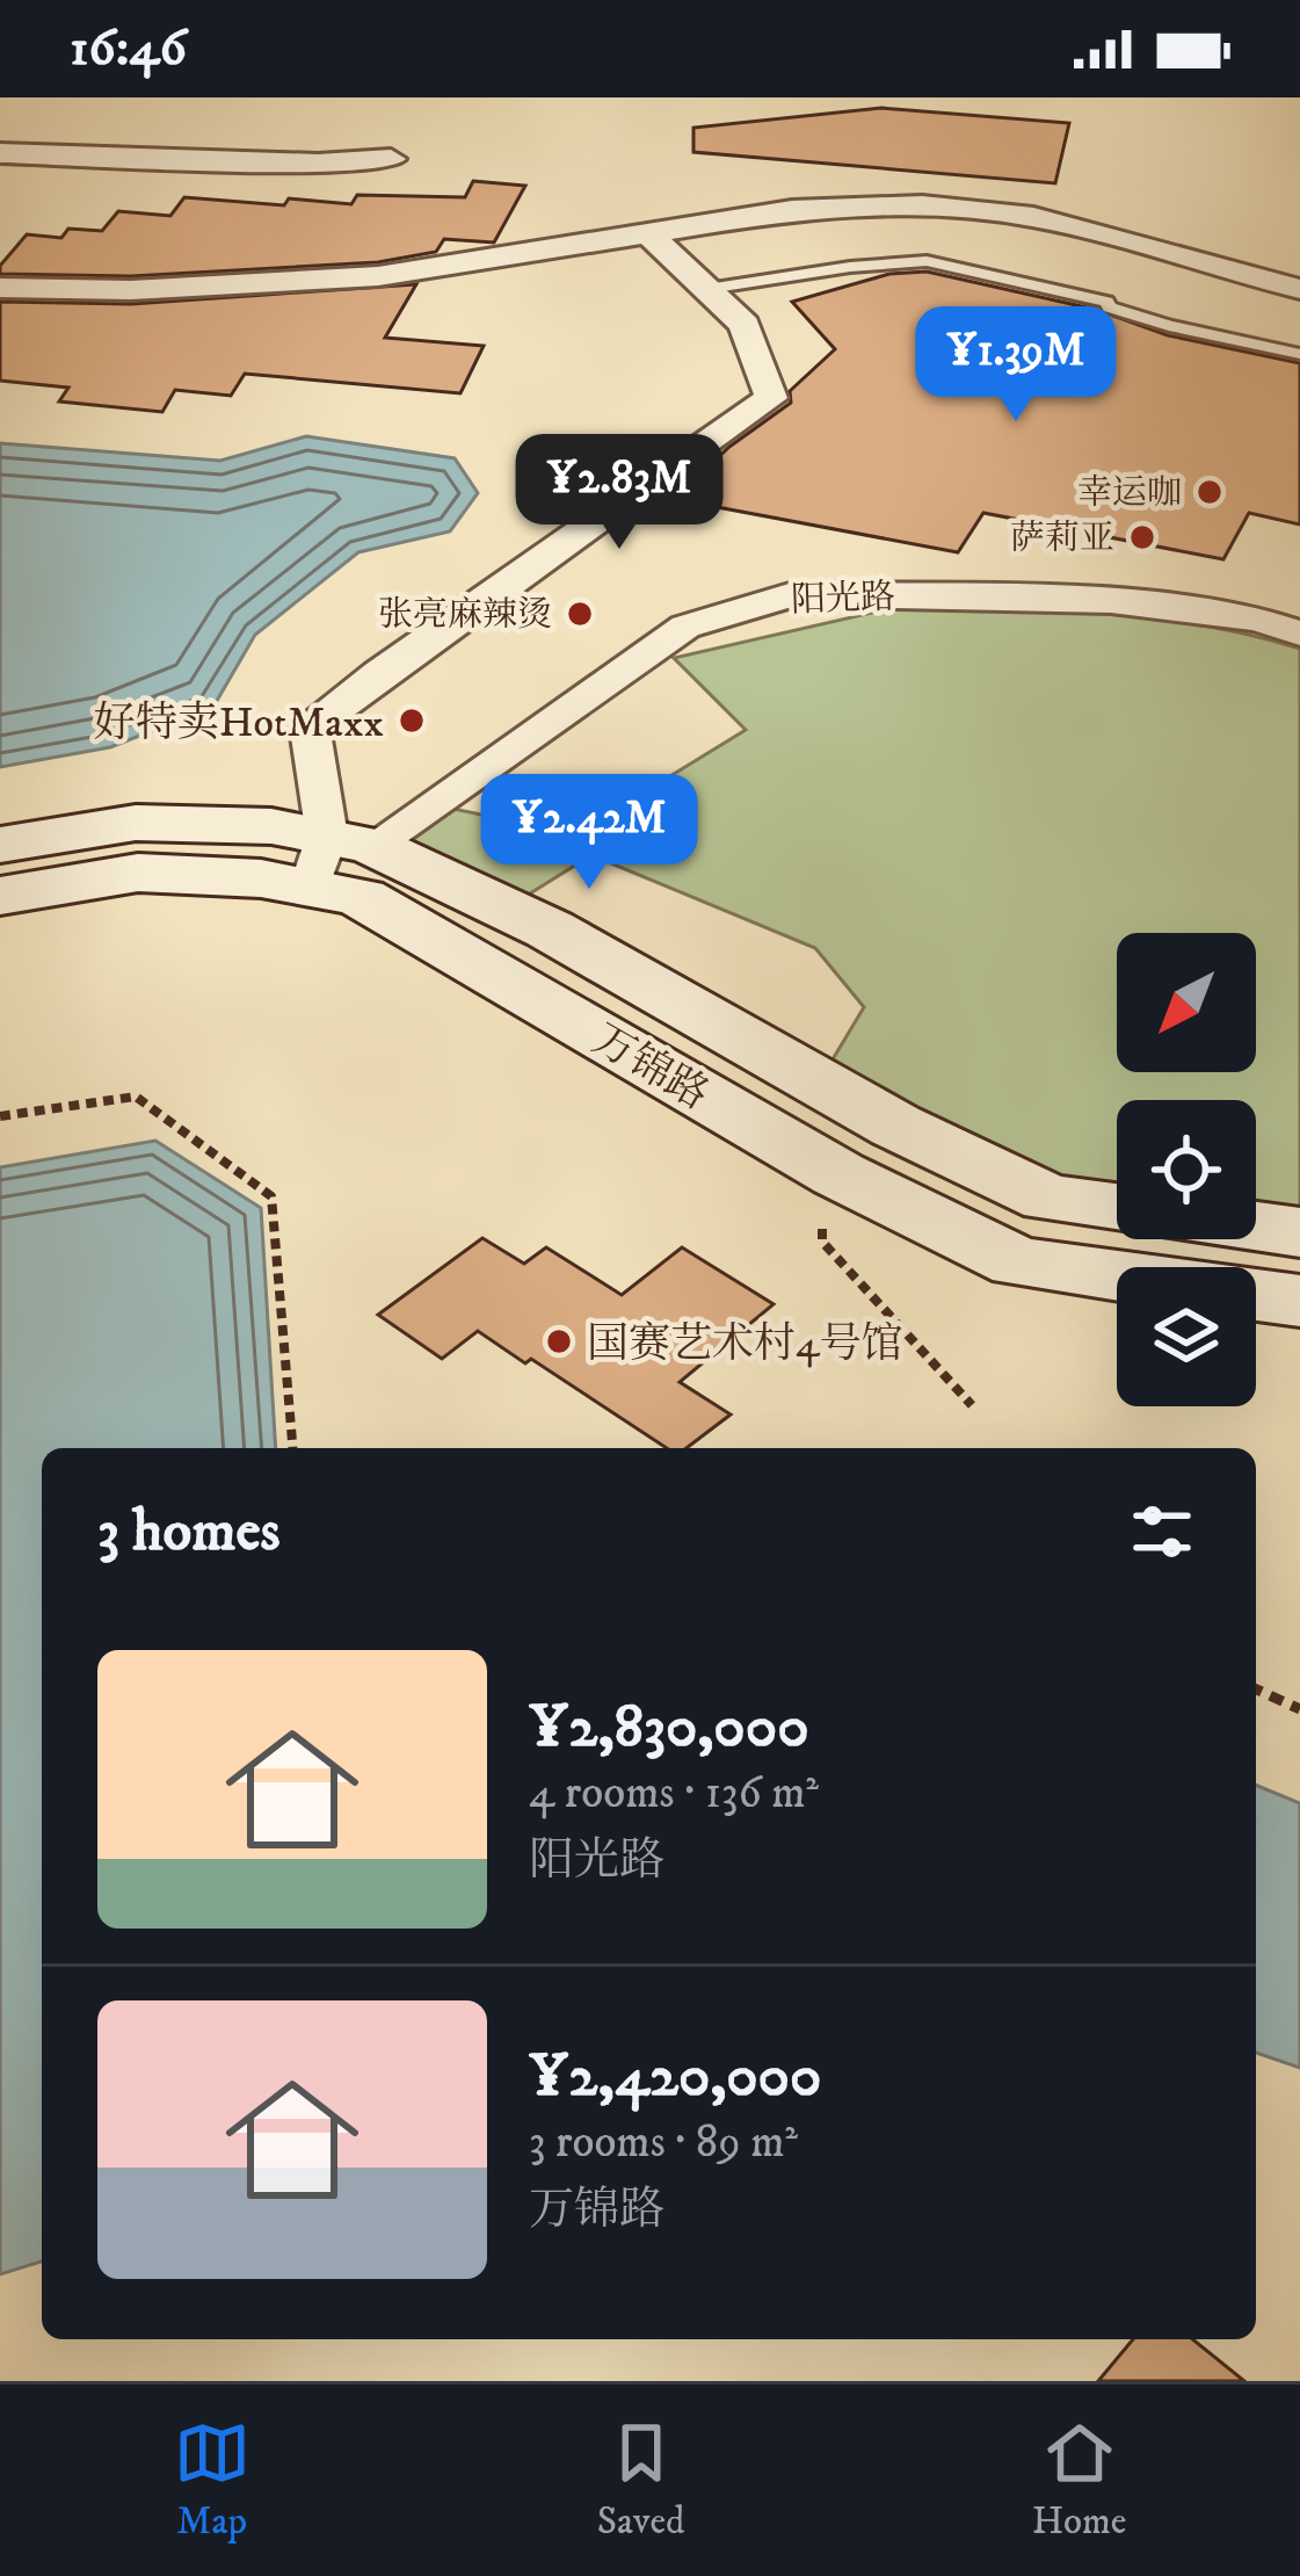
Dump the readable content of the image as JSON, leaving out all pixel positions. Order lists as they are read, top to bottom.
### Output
{
  "streets": {
    "street": ["阳光路", "万锦路"]
  },
  "crossings": [
    ["阳光路", "万锦路"]
  ],
  "places": [
    "幸运咖",
    "萨莉亚",
    "张亮麻辣烫",
    "好特卖HotMaxx",
    "国赛艺术村4号馆"
  ],
  "north": "bottom left",
  "page": {
    "status": "16:46",
    "price": ["¥1.39M", "¥2.83M", "¥2.42M"],
    "heading": "3 homes",
    "list": [
      {
        "name": "¥2,830,000",
        "note": "4 rooms · 136 m² · 阳光路"
      },
      {
        "name": "¥2,420,000",
        "note": "3 rooms · 89 m² · 万锦路"
      }
    ],
    "tabs": ["Map", "Saved", "Home"]
  }
}
